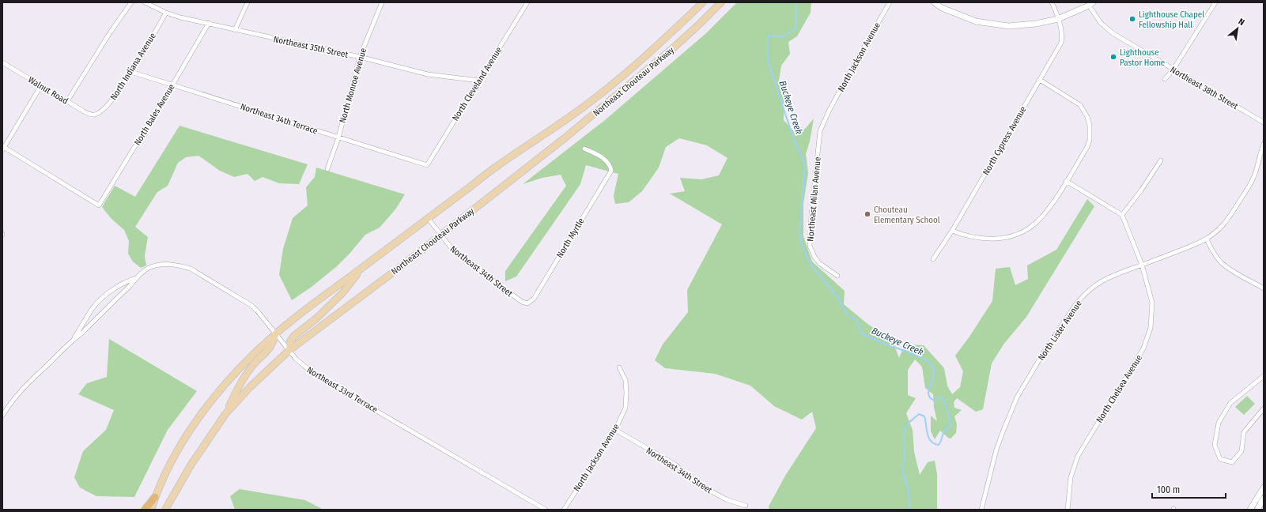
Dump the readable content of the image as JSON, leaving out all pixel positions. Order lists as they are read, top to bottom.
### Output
{
  "streets": {
    "main road": ["Northeast Chouteau Parkway"],
    "street": [
      "Northeast 35th Street",
      "North Jackson Avenue",
      "North Indiana Avenue",
      "North Cleveland Avenue",
      "North Monroe Avenue",
      "Northeast 38th Street",
      "Walnut Road",
      "North Bales Avenue",
      "Northeast 34th Terrace",
      "North Cypress Avenue",
      "Northeast Milan Avenue",
      "North Myrtle",
      "Northeast 34th Street",
      "North Lister Avenue",
      "North Chelsea Avenue",
      "Northeast 33rd Terrace"
    ]
  },
  "crossings": [
    ["Northeast 35th Street", "North Indiana Avenue"],
    ["Northeast 35th Street", "North Cleveland Avenue"],
    ["Northeast 35th Street", "North Monroe Avenue"],
    ["Northeast 35th Street", "North Bales Avenue"],
    ["North Jackson Avenue", "Northeast Milan Avenue"],
    ["North Jackson Avenue", "Northeast 34th Street"],
    ["North Indiana Avenue", "Walnut Road"],
    ["North Indiana Avenue", "Northeast 34th Terrace"],
    ["Northeast Chouteau Parkway", "Northeast 34th Street"],
    ["Northeast Chouteau Parkway", "Northeast 33rd Terrace"],
    ["North Cleveland Avenue", "Northeast 34th Terrace"],
    ["North Monroe Avenue", "Northeast 34th Terrace"],
    ["North Bales Avenue", "Northeast 34th Terrace"],
    ["North Myrtle", "Northeast 34th Street"],
    ["North Lister Avenue", "North Chelsea Avenue"]
  ],
  "water": ["Buckeye Creek"],
  "places": ["Lighthouse Chapel Fellowship Hall", "Lighthouse Pastor Home", "Chouteau Elementary School"],
  "scale_bar": "100 m",
  "north": "top right"
}
